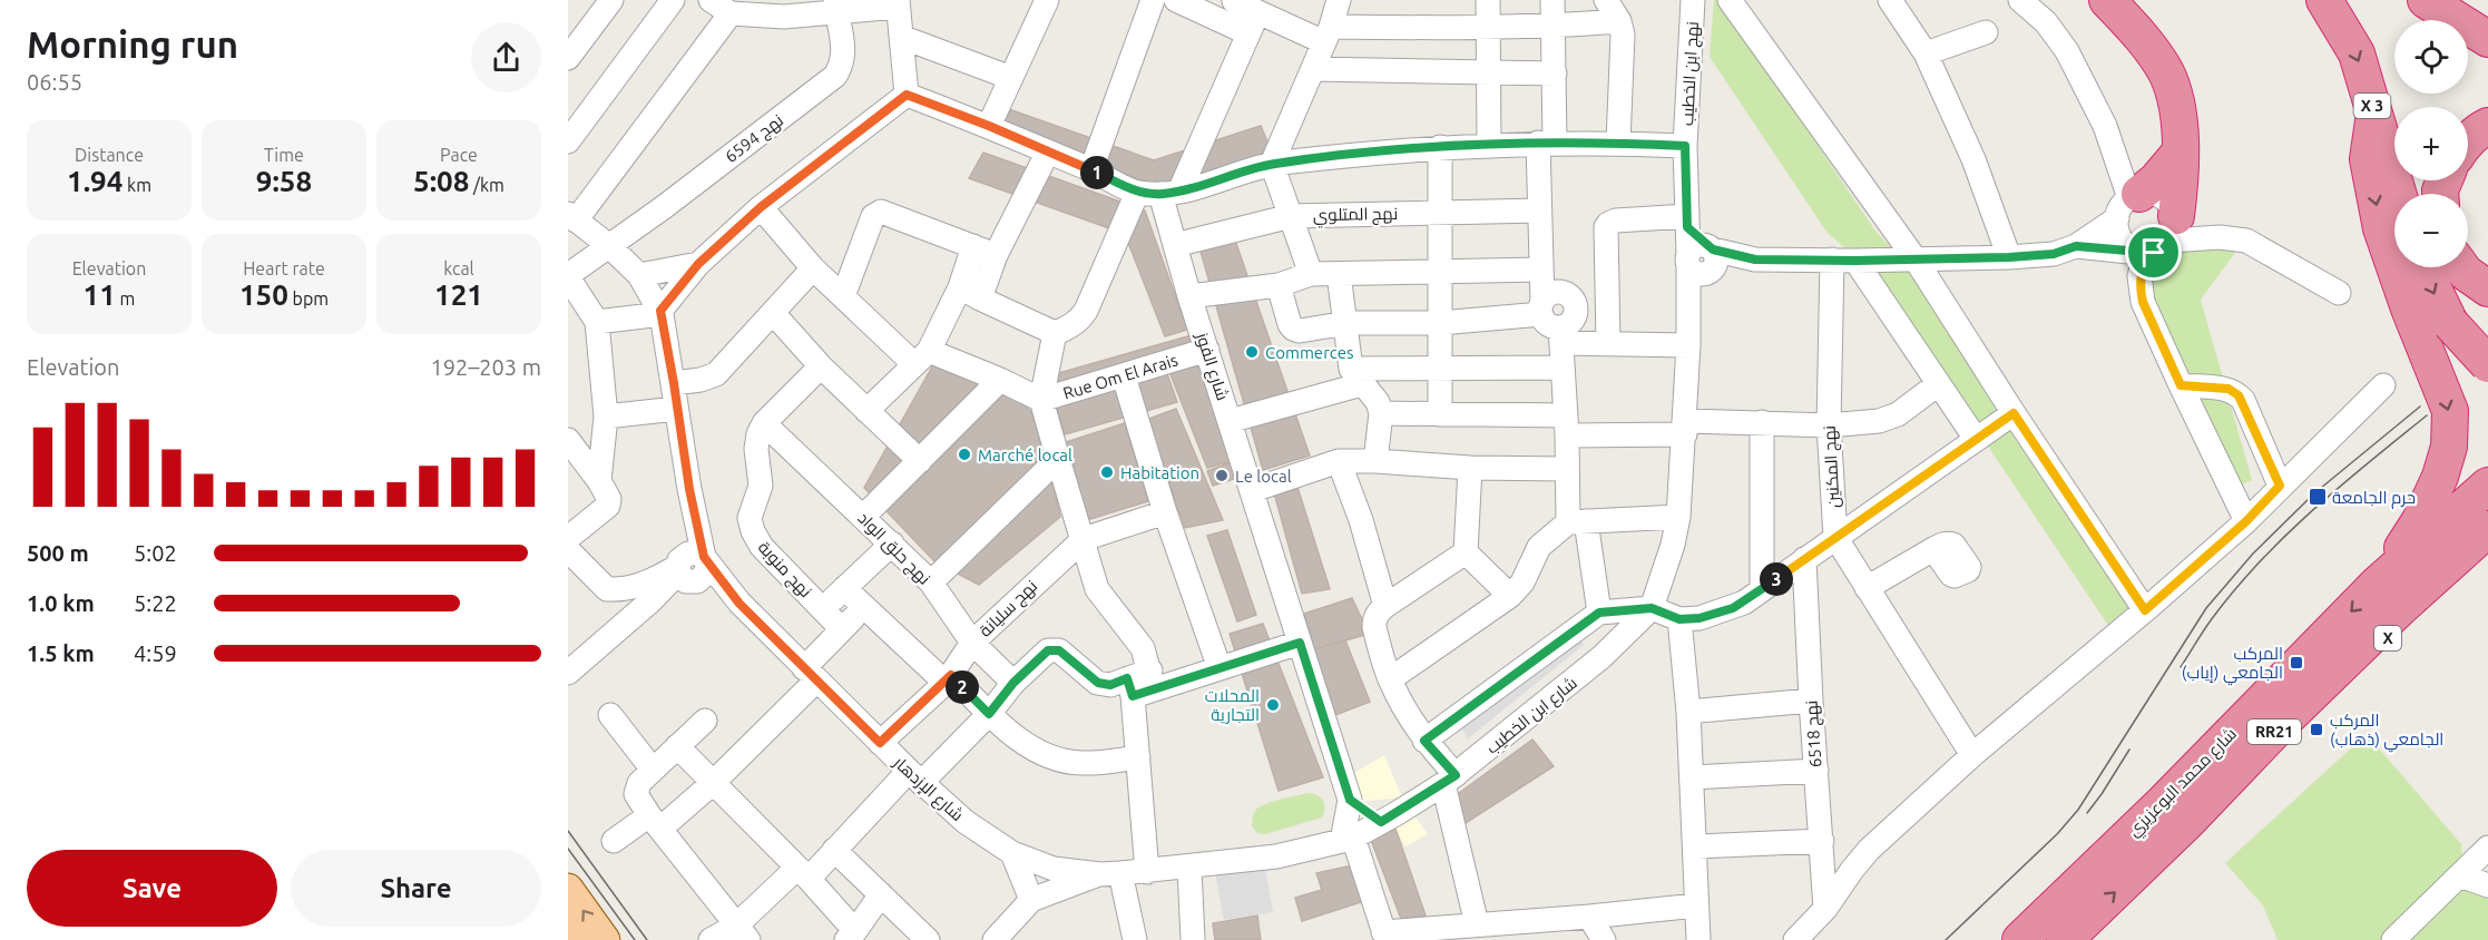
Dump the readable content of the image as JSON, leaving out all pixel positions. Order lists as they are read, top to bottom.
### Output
{
  "streets": {
    "highway": [
      "X 3",
      "X",
      "RR21",
      "شارع محمد البوعزيزي"
    ],
    "street": [
      "نهج ابن الخطيب",
      "نهج 6594",
      "نهج المتلوي",
      "شارع الفوز",
      "Rue Om El Arais",
      "نهج المكنين",
      "نهج حلق الواد",
      "نهج منوبة",
      "نهج سليانة",
      "شارع ابن الخطيب",
      "نهج 6518",
      "شارع الإزدهار"
    ]
  },
  "crossings": [
    ["نهج ابن الخطيب", "شارع ابن الخطيب"],
    ["نهج المتلوي", "شارع الفوز"],
    ["شارع الفوز", "Rue Om El Arais"],
    ["شارع الفوز", "شارع ابن الخطيب"],
    ["نهج حلق الواد", "نهج منوبة"],
    ["نهج حلق الواد", "نهج سليانة"],
    ["نهج سليانة", "شارع الإزدهار"],
    ["X", "شارع محمد البوعزيزي"],
    ["شارع ابن الخطيب", "شارع الإزدهار"]
  ],
  "places": {
    "other": [
      "Commerces",
      "Marché local",
      "Habitation",
      "Le local",
      "المحلات التجارية"
    ],
    "transit": ["حرم الجامعة", "المركب الجامعي (إياب)", "المركب الجامعي (ذهاب)"]
  },
  "page": {
    "heading": ["Morning run", "06:55"],
    "map_buttons": ["+", "−"],
    "stats": [
      ["Distance", "1.94 km"],
      ["Time", "9:58"],
      ["Pace", "5:08 /km"],
      ["Elevation", "11 m"],
      ["Heart rate", "150 bpm"],
      ["kcal", "121"]
    ],
    "pins": ["1", "3", "2"],
    "chart": ["Elevation", "192–203 m"],
    "list": [
      {
        "name": "500 m",
        "note": "5:02"
      },
      {
        "name": "1.0 km",
        "note": "5:22"
      },
      {
        "name": "1.5 km",
        "note": "4:59"
      }
    ],
    "buttons": ["Save", "Share"]
  }
}
